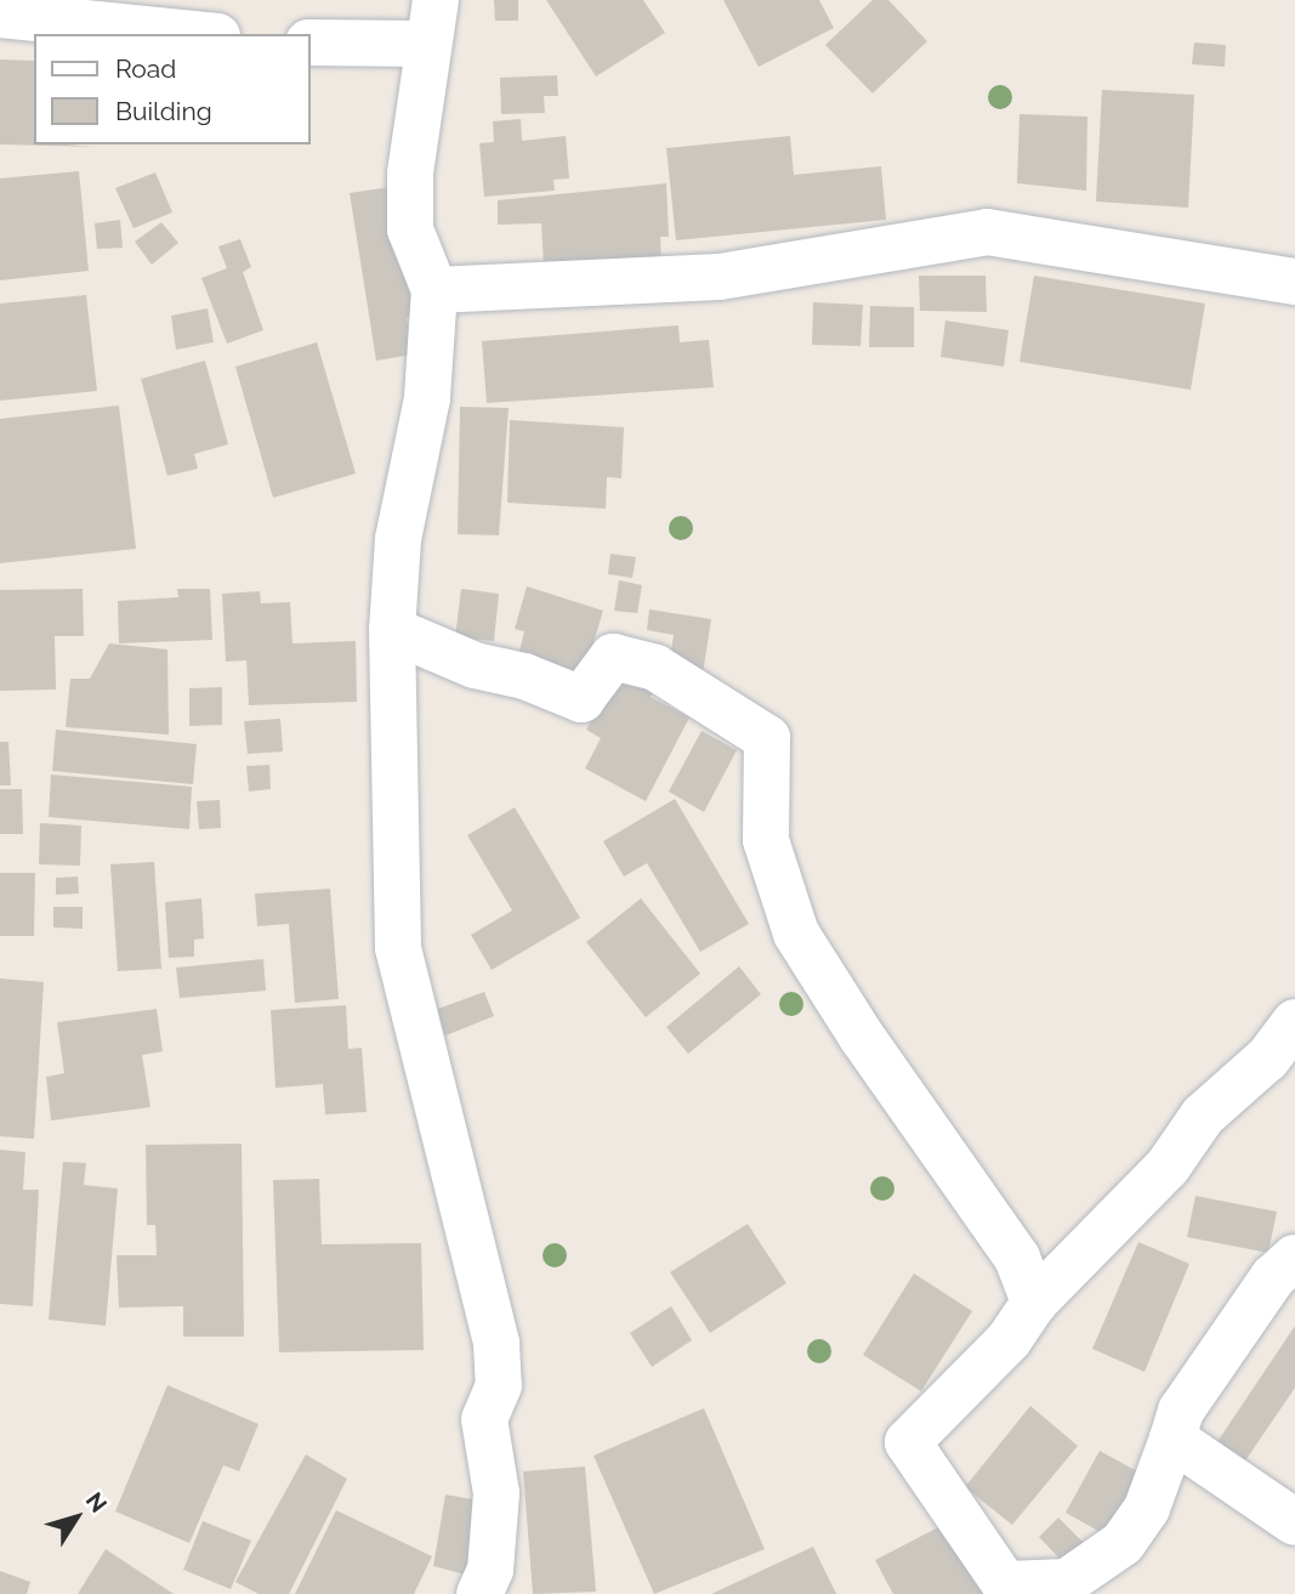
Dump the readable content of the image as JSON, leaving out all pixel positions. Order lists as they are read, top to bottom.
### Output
{
  "legend": ["Road", "Building"],
  "north": "top right"
}
